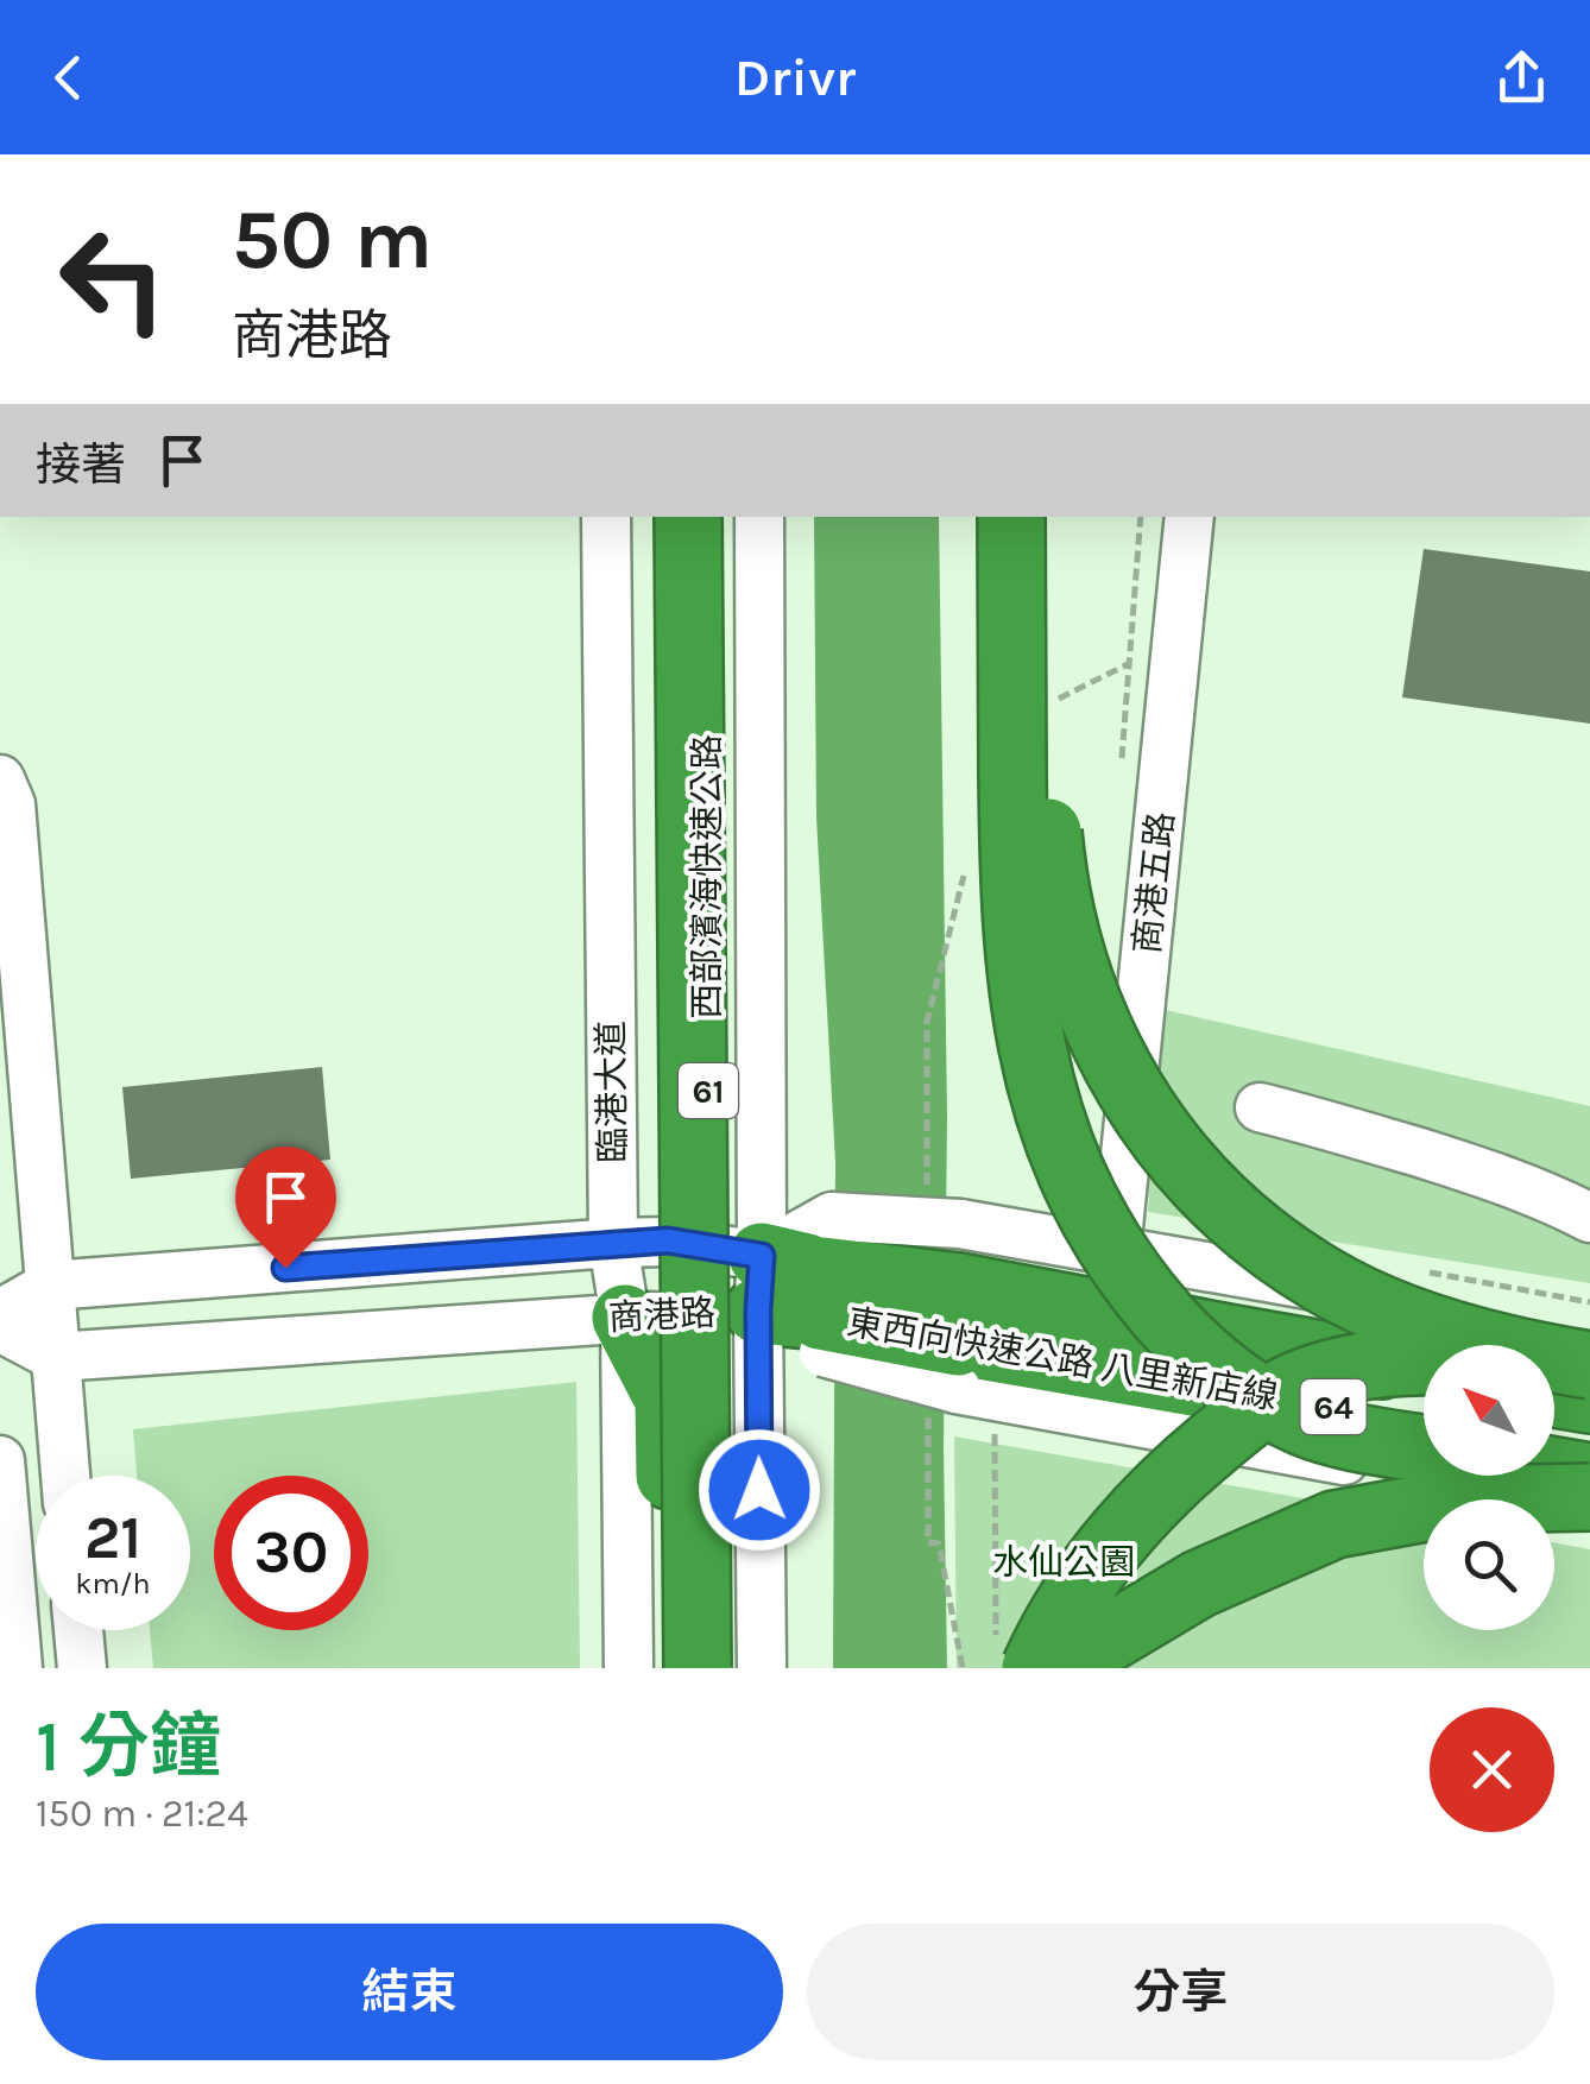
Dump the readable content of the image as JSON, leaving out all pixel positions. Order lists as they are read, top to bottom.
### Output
{
  "streets": {
    "highway": [
      "西部濱海快速公路",
      "61",
      "東西向快速公路 八里新店線",
      "64"
    ],
    "street": ["商港五路", "臨港大道", "商港路"]
  },
  "crossings": [
    ["商港五路", "商港路"],
    ["臨港大道", "商港路"],
    ["商港路", "東西向快速公路 八里新店線"]
  ],
  "parks": ["水仙公園"],
  "north": "top left",
  "page": {
    "header": "Drivr",
    "turn": ["50 m", "商港路"],
    "then": "接著",
    "speed": "21 km/h",
    "limit": "30",
    "heading": ["1 分鐘", "150 m · 21:24"],
    "buttons": ["結束", "分享"]
  }
}
